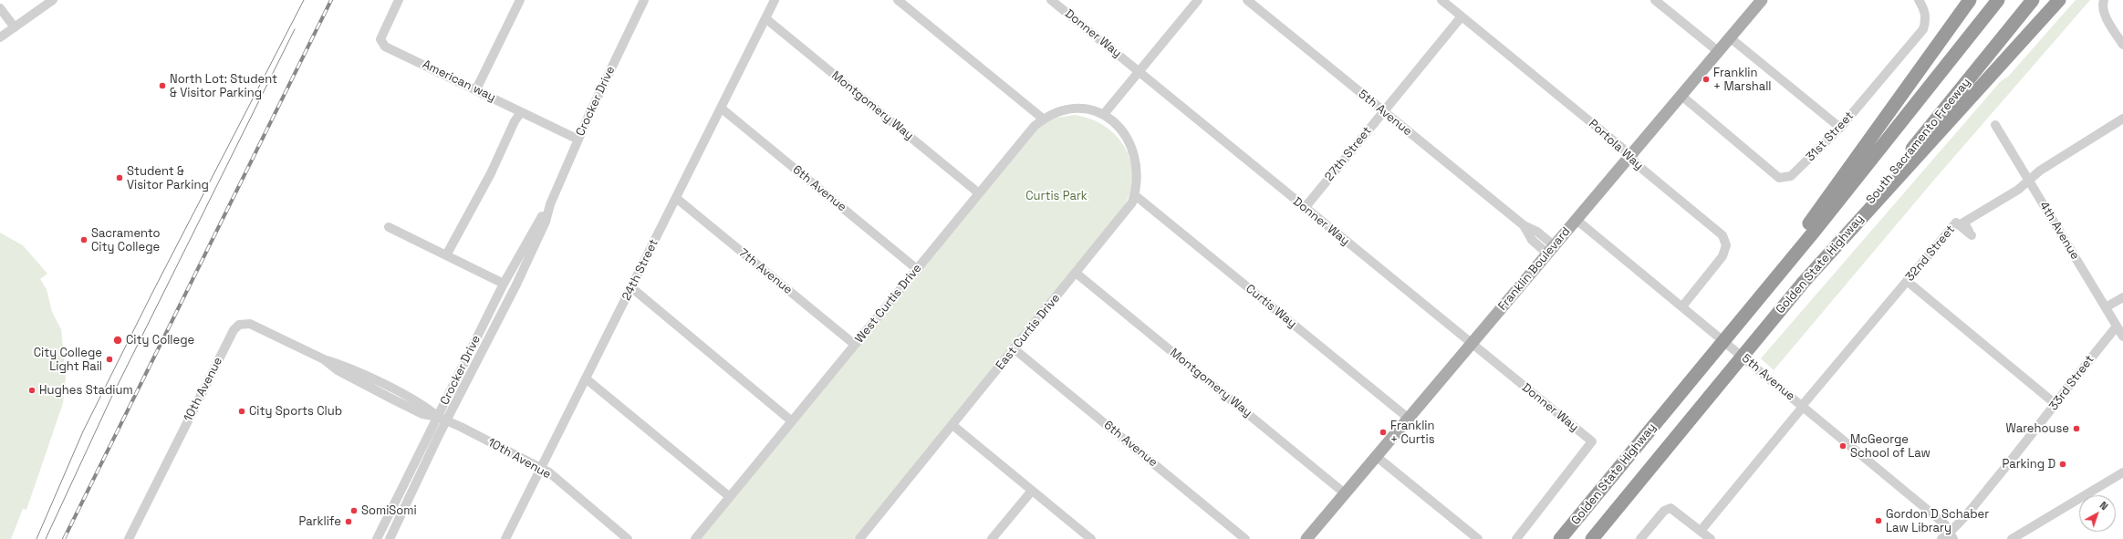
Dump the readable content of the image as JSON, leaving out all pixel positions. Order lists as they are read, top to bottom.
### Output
{
  "streets": {
    "highway": ["South Sacramento Freeway", "Golden State Highway"],
    "main road": ["Franklin Boulevard"],
    "street": [
      "Donner Way",
      "American way",
      "Crocker Drive",
      "Montgomery Way",
      "5th Avenue",
      "31st Street",
      "Portola Way",
      "27th Street",
      "6th Avenue",
      "4th Avenue",
      "32nd Street",
      "24th Street",
      "7th Avenue",
      "West Curtis Drive",
      "Curtis Way",
      "East Curtis Drive",
      "33rd Street",
      "10th Avenue"
    ]
  },
  "crossings": [
    ["Donner Way", "27th Street"],
    ["Donner Way", "Franklin Boulevard"],
    ["American way", "Crocker Drive"],
    ["Crocker Drive", "10th Avenue"],
    ["Montgomery Way", "Franklin Boulevard"],
    ["Montgomery Way", "24th Street"],
    ["Montgomery Way", "West Curtis Drive"],
    ["Montgomery Way", "East Curtis Drive"],
    ["5th Avenue", "Portola Way"],
    ["5th Avenue", "27th Street"],
    ["5th Avenue", "32nd Street"],
    ["5th Avenue", "Franklin Boulevard"],
    ["5th Avenue", "33rd Street"],
    ["31st Street", "Franklin Boulevard"],
    ["South Sacramento Freeway", "Golden State Highway"],
    ["Portola Way", "27th Street"],
    ["Portola Way", "Franklin Boulevard"],
    ["6th Avenue", "24th Street"],
    ["6th Avenue", "West Curtis Drive"],
    ["6th Avenue", "East Curtis Drive"],
    ["4th Avenue", "32nd Street"],
    ["4th Avenue", "33rd Street"],
    ["Franklin Boulevard", "Curtis Way"],
    ["24th Street", "7th Avenue"],
    ["24th Street", "10th Avenue"],
    ["7th Avenue", "West Curtis Drive"],
    ["West Curtis Drive", "East Curtis Drive"],
    ["Curtis Way", "East Curtis Drive"]
  ],
  "parks": ["Curtis Park"],
  "places": [
    "Franklin + Marshall",
    "North Lot: Student & Visitor Parking",
    "Student & Visitor Parking",
    "Sacramento City College",
    "City College",
    "City College Light Rail",
    "Hughes Stadium",
    "City Sports Club",
    "Warehouse",
    "Franklin + Curtis",
    "McGeorge School of Law",
    "Parking D",
    "SomiSomi",
    "Gordon D Schaber Law Library",
    "Parklife"
  ],
  "north": "top right"
}
